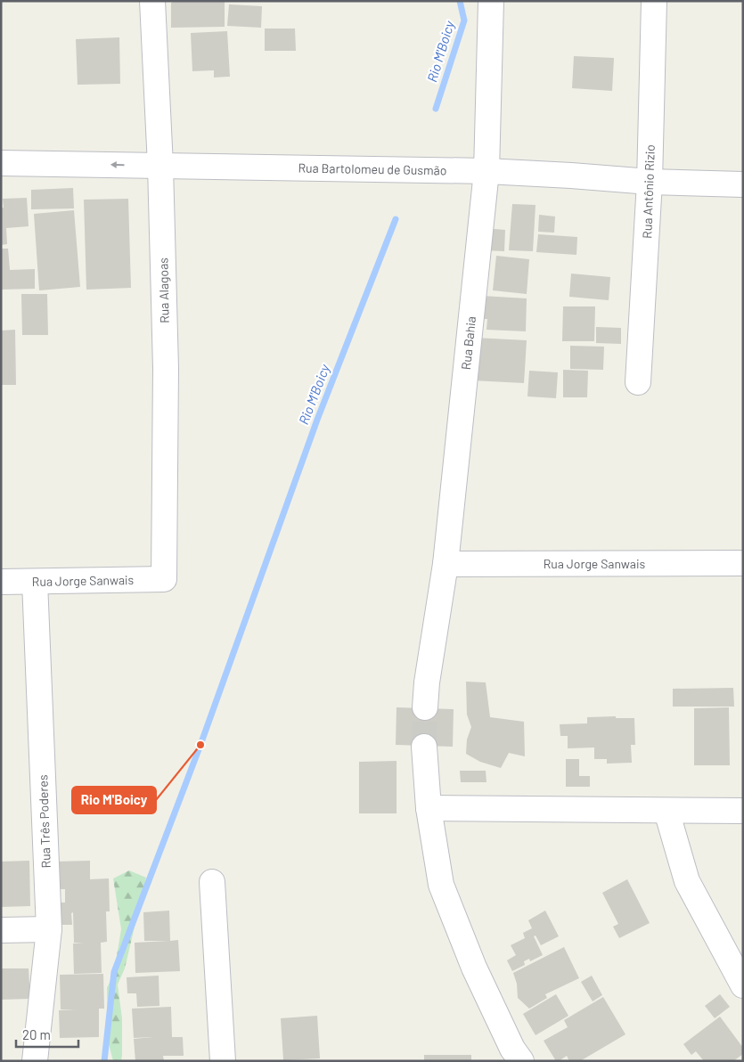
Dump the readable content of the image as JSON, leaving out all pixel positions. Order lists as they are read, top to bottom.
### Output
{
  "streets": {
    "street": [
      "Rua Bartolomeu de Gusmão",
      "Rua Antônio Rizio",
      "Rua Alagoas",
      "Rua Bahia",
      "Rua Jorge Sanwais",
      "Rua Três Poderes"
    ]
  },
  "crossings": [
    ["Rua Bartolomeu de Gusmão", "Rua Antônio Rizio"],
    ["Rua Bartolomeu de Gusmão", "Rua Alagoas"],
    ["Rua Bartolomeu de Gusmão", "Rua Bahia"],
    ["Rua Alagoas", "Rua Jorge Sanwais"],
    ["Rua Bahia", "Rua Jorge Sanwais"],
    ["Rua Jorge Sanwais", "Rua Três Poderes"]
  ],
  "water": ["Rio M'Boicy"],
  "places": ["Rio M'Boicy"],
  "scale_bar": "20 m"
}
